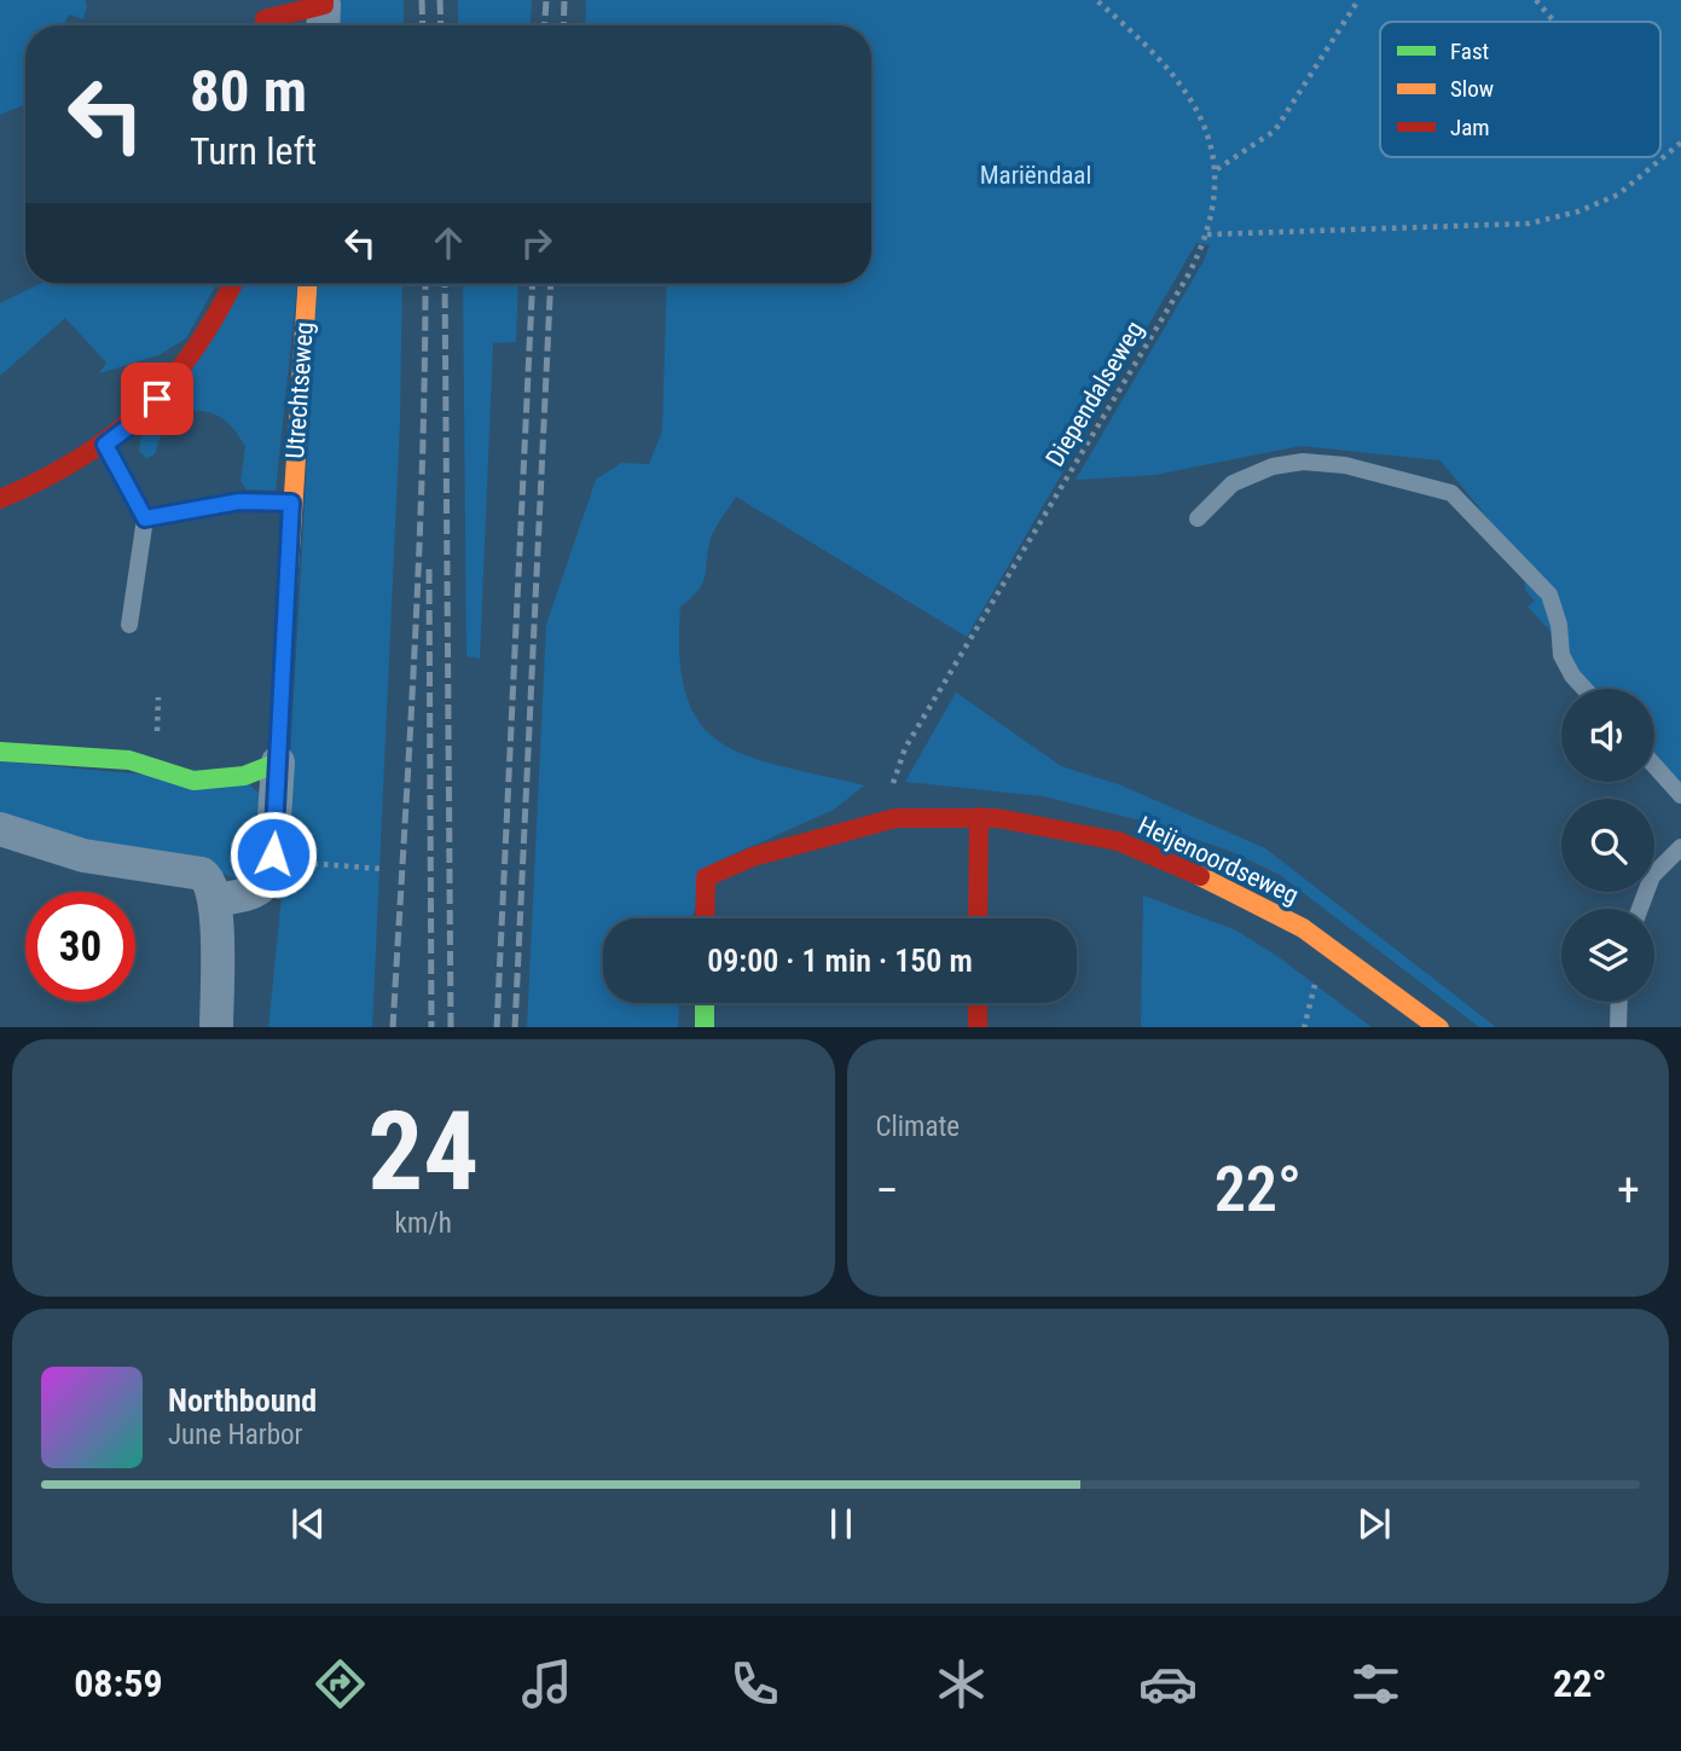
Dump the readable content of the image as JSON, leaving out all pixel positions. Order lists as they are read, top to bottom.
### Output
{
  "streets": {
    "street": ["Utrechtseweg", "Heijenoordseweg"],
    "path": ["Diependalseweg"]
  },
  "crossings": [
    ["Diependalseweg", "Heijenoordseweg"]
  ],
  "parks": ["Mariëndaal"],
  "legend": ["Fast", "Slow", "Jam"],
  "page": {
    "turn": ["80 m", "Turn left"],
    "limit": "30",
    "trip": "09:00 · 1 min · 150 m",
    "tile": [
      ["24", "km/h"],
      "Climate"
    ],
    "heat": ["−", "22°", "+"],
    "song": ["Northbound", "June Harbor"],
    "tabs": ["08:59", "22°"]
  }
}
